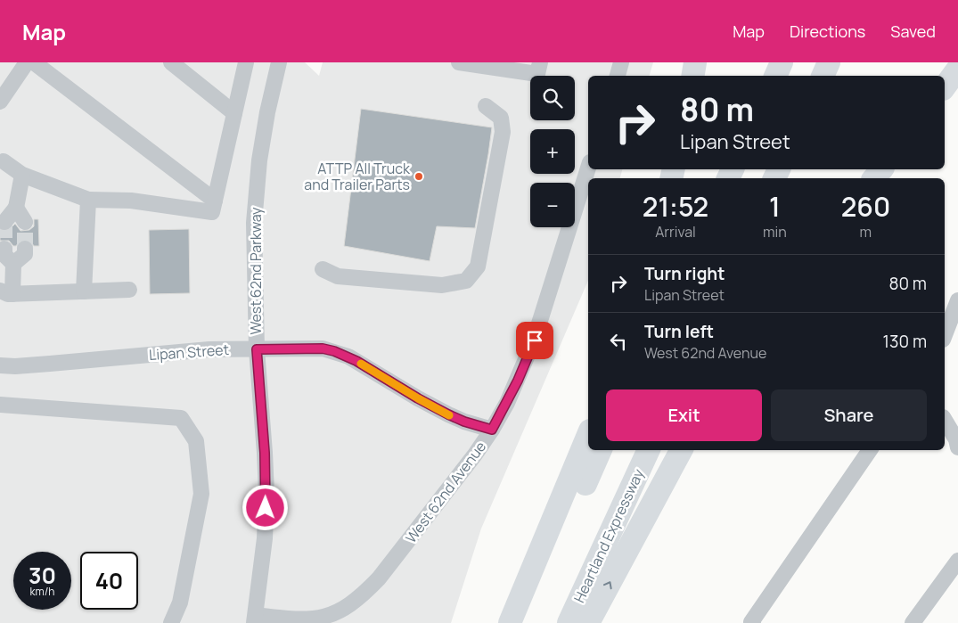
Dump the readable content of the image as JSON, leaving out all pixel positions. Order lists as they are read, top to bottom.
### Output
{
  "streets": {
    "highway": ["Heartland Expressway"],
    "street": ["West 62nd Parkway", "Lipan Street", "West 62nd Avenue"]
  },
  "crossings": [
    ["West 62nd Parkway", "Lipan Street"],
    ["West 62nd Parkway", "West 62nd Avenue"],
    ["Lipan Street", "West 62nd Avenue"]
  ],
  "places": ["ATTP All Truck and Trailer Parts"],
  "page": {
    "header": "Map",
    "nav": ["Map", "Directions", "Saved"],
    "map_buttons": ["+", "−"],
    "turn": ["80 m", "Lipan Street"],
    "eta": [
      "21:52",
      "Arrival",
      "1",
      "min",
      "260",
      "m"
    ],
    "list": [
      {
        "name": "Turn right",
        "note": "Lipan Street",
        "value": "80 m"
      },
      {
        "name": "Turn left",
        "note": "West 62nd Avenue",
        "value": "130 m"
      }
    ],
    "buttons": ["Exit", "Share"],
    "speed": "30 km/h",
    "limit": "40"
  }
}
